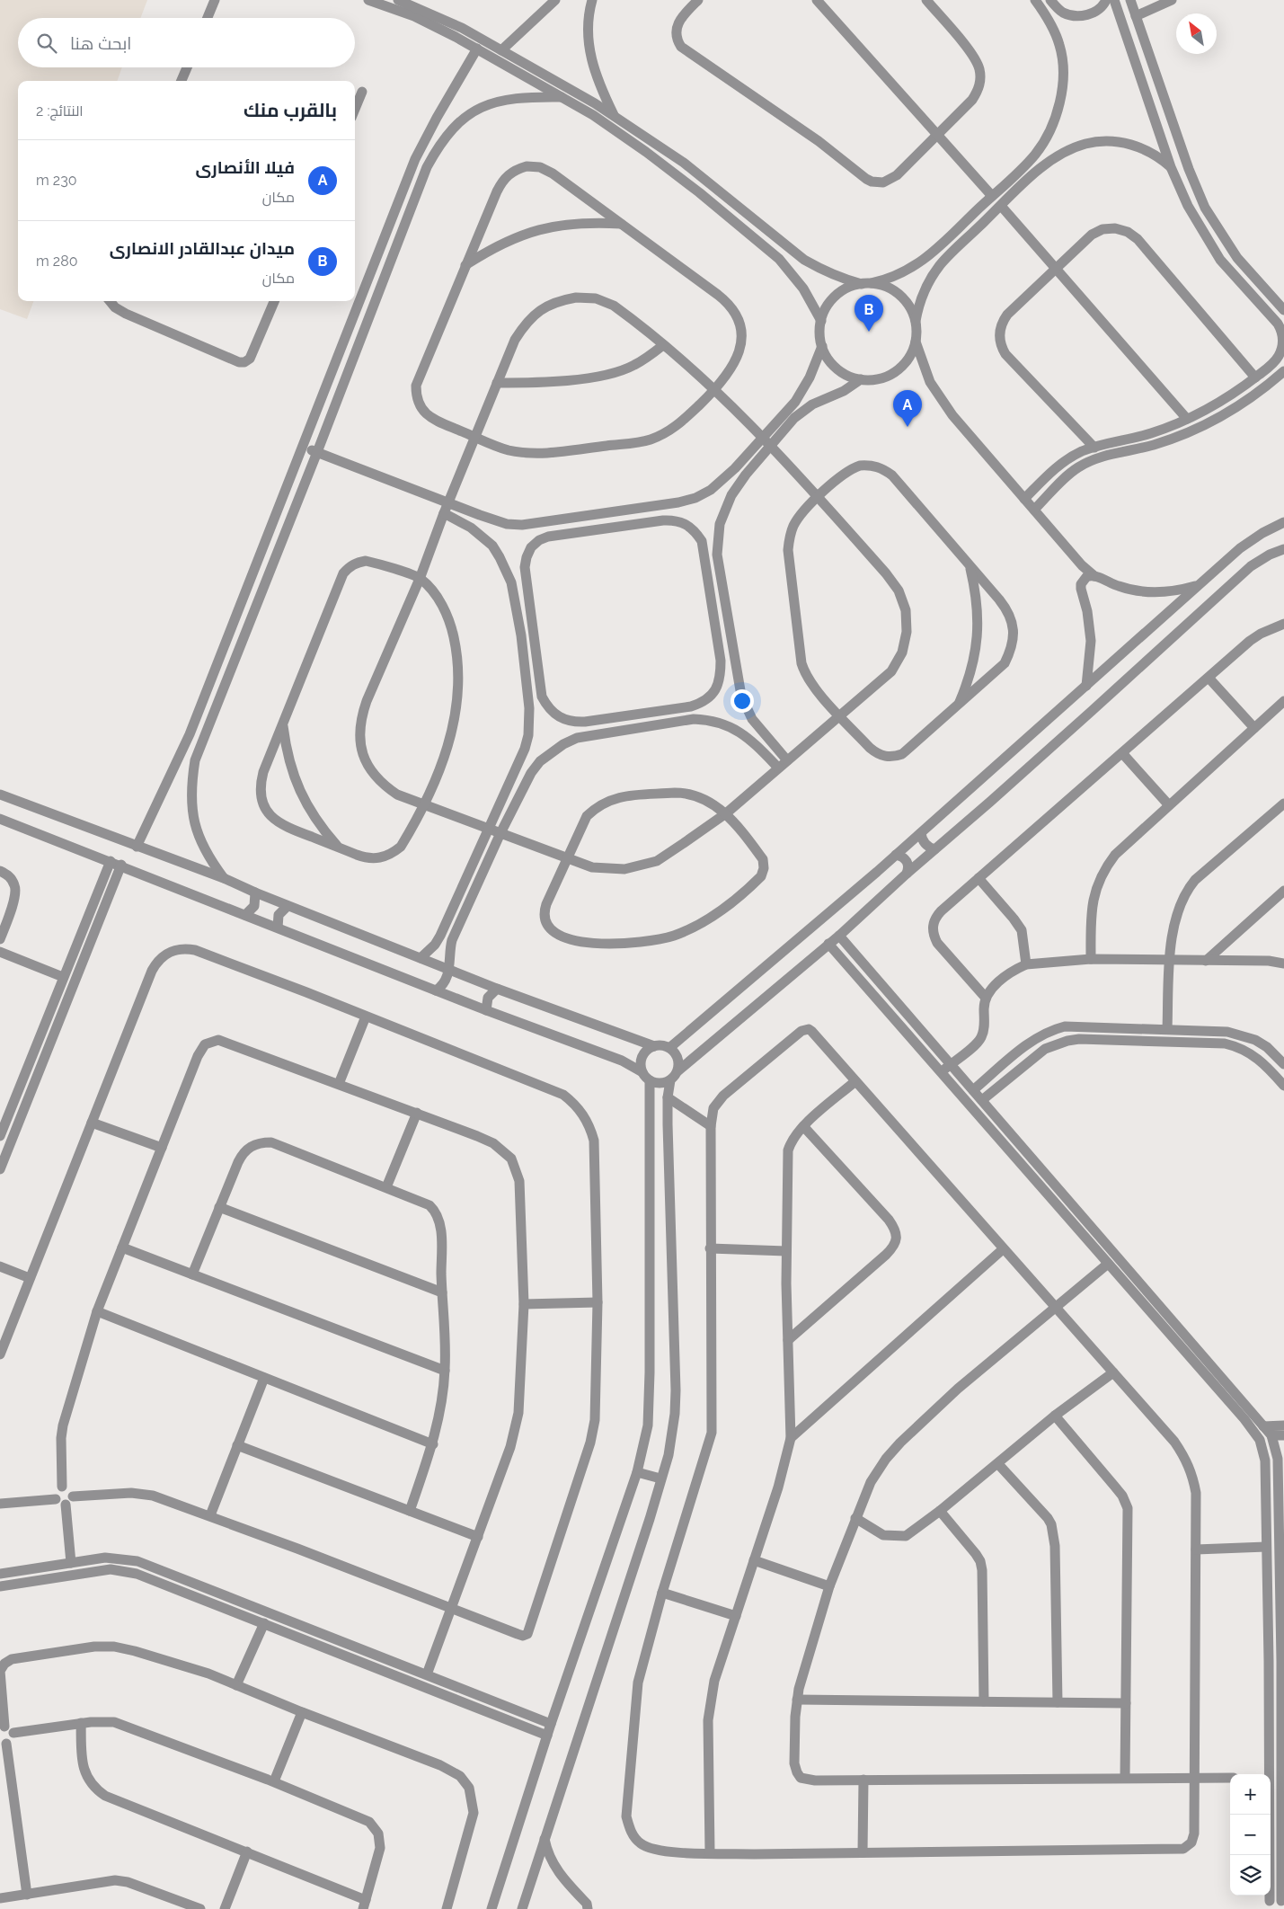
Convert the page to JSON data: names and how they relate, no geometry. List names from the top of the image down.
{
  "north": "top left",
  "page": {
    "search": "ابحث هنا",
    "heading": ["بالقرب منك", "النتائج: 2"],
    "list": [
      {
        "mark": "A",
        "name": "فيلا الأنصارى",
        "note": "مكان",
        "value": "230 m"
      },
      {
        "mark": "B",
        "name": "ميدان عبدالقادر الانصارى",
        "note": "مكان",
        "value": "280 m"
      }
    ],
    "pins": ["B", "A"],
    "map_buttons": ["+", "−"]
  }
}
